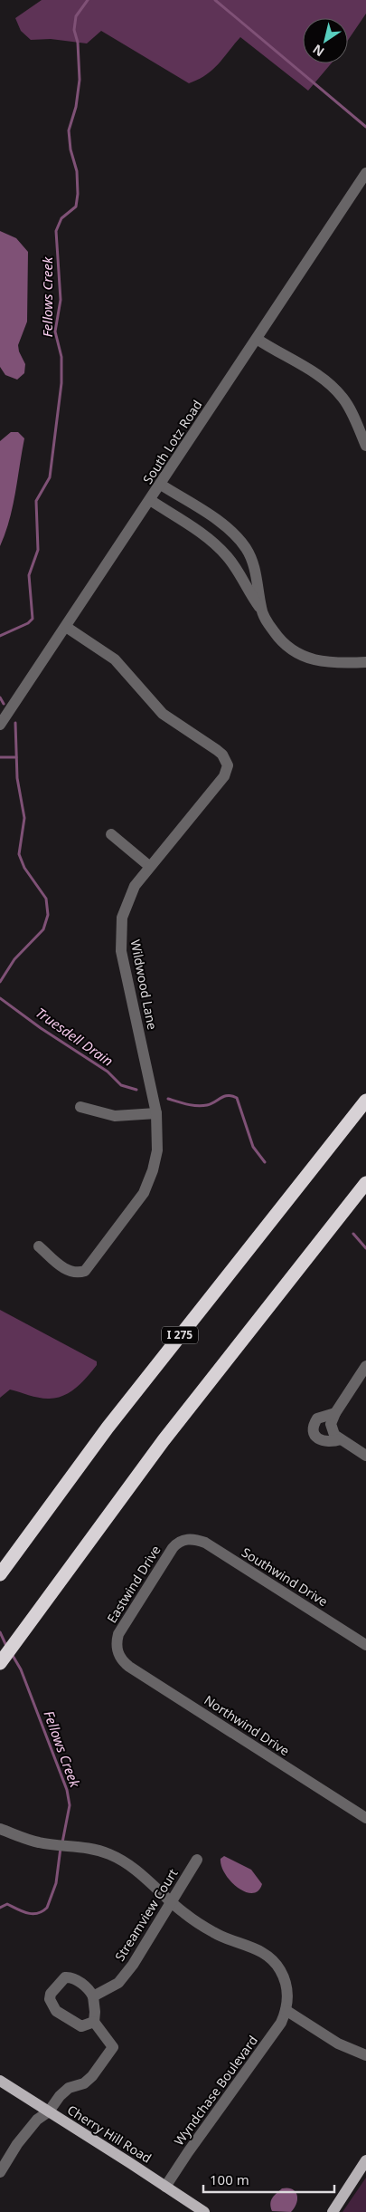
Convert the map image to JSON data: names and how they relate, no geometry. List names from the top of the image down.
{
  "streets": {
    "highway": ["I 275"],
    "main road": ["Cherry Hill Road"],
    "street": [
      "South Lotz Road",
      "Wildwood Lane",
      "Southwind Drive",
      "Eastwind Drive",
      "Northwind Drive",
      "Streamview Court",
      "Wyndchase Boulevard"
    ]
  },
  "crossings": [
    ["South Lotz Road", "Wildwood Lane"],
    ["Southwind Drive", "Eastwind Drive"],
    ["Eastwind Drive", "Northwind Drive"],
    ["Streamview Court", "Wyndchase Boulevard"],
    ["Wyndchase Boulevard", "Cherry Hill Road"]
  ],
  "water": ["Fellows Creek", "Truesdell Drain"],
  "scale_bar": "100 m",
  "north": "bottom left"
}
